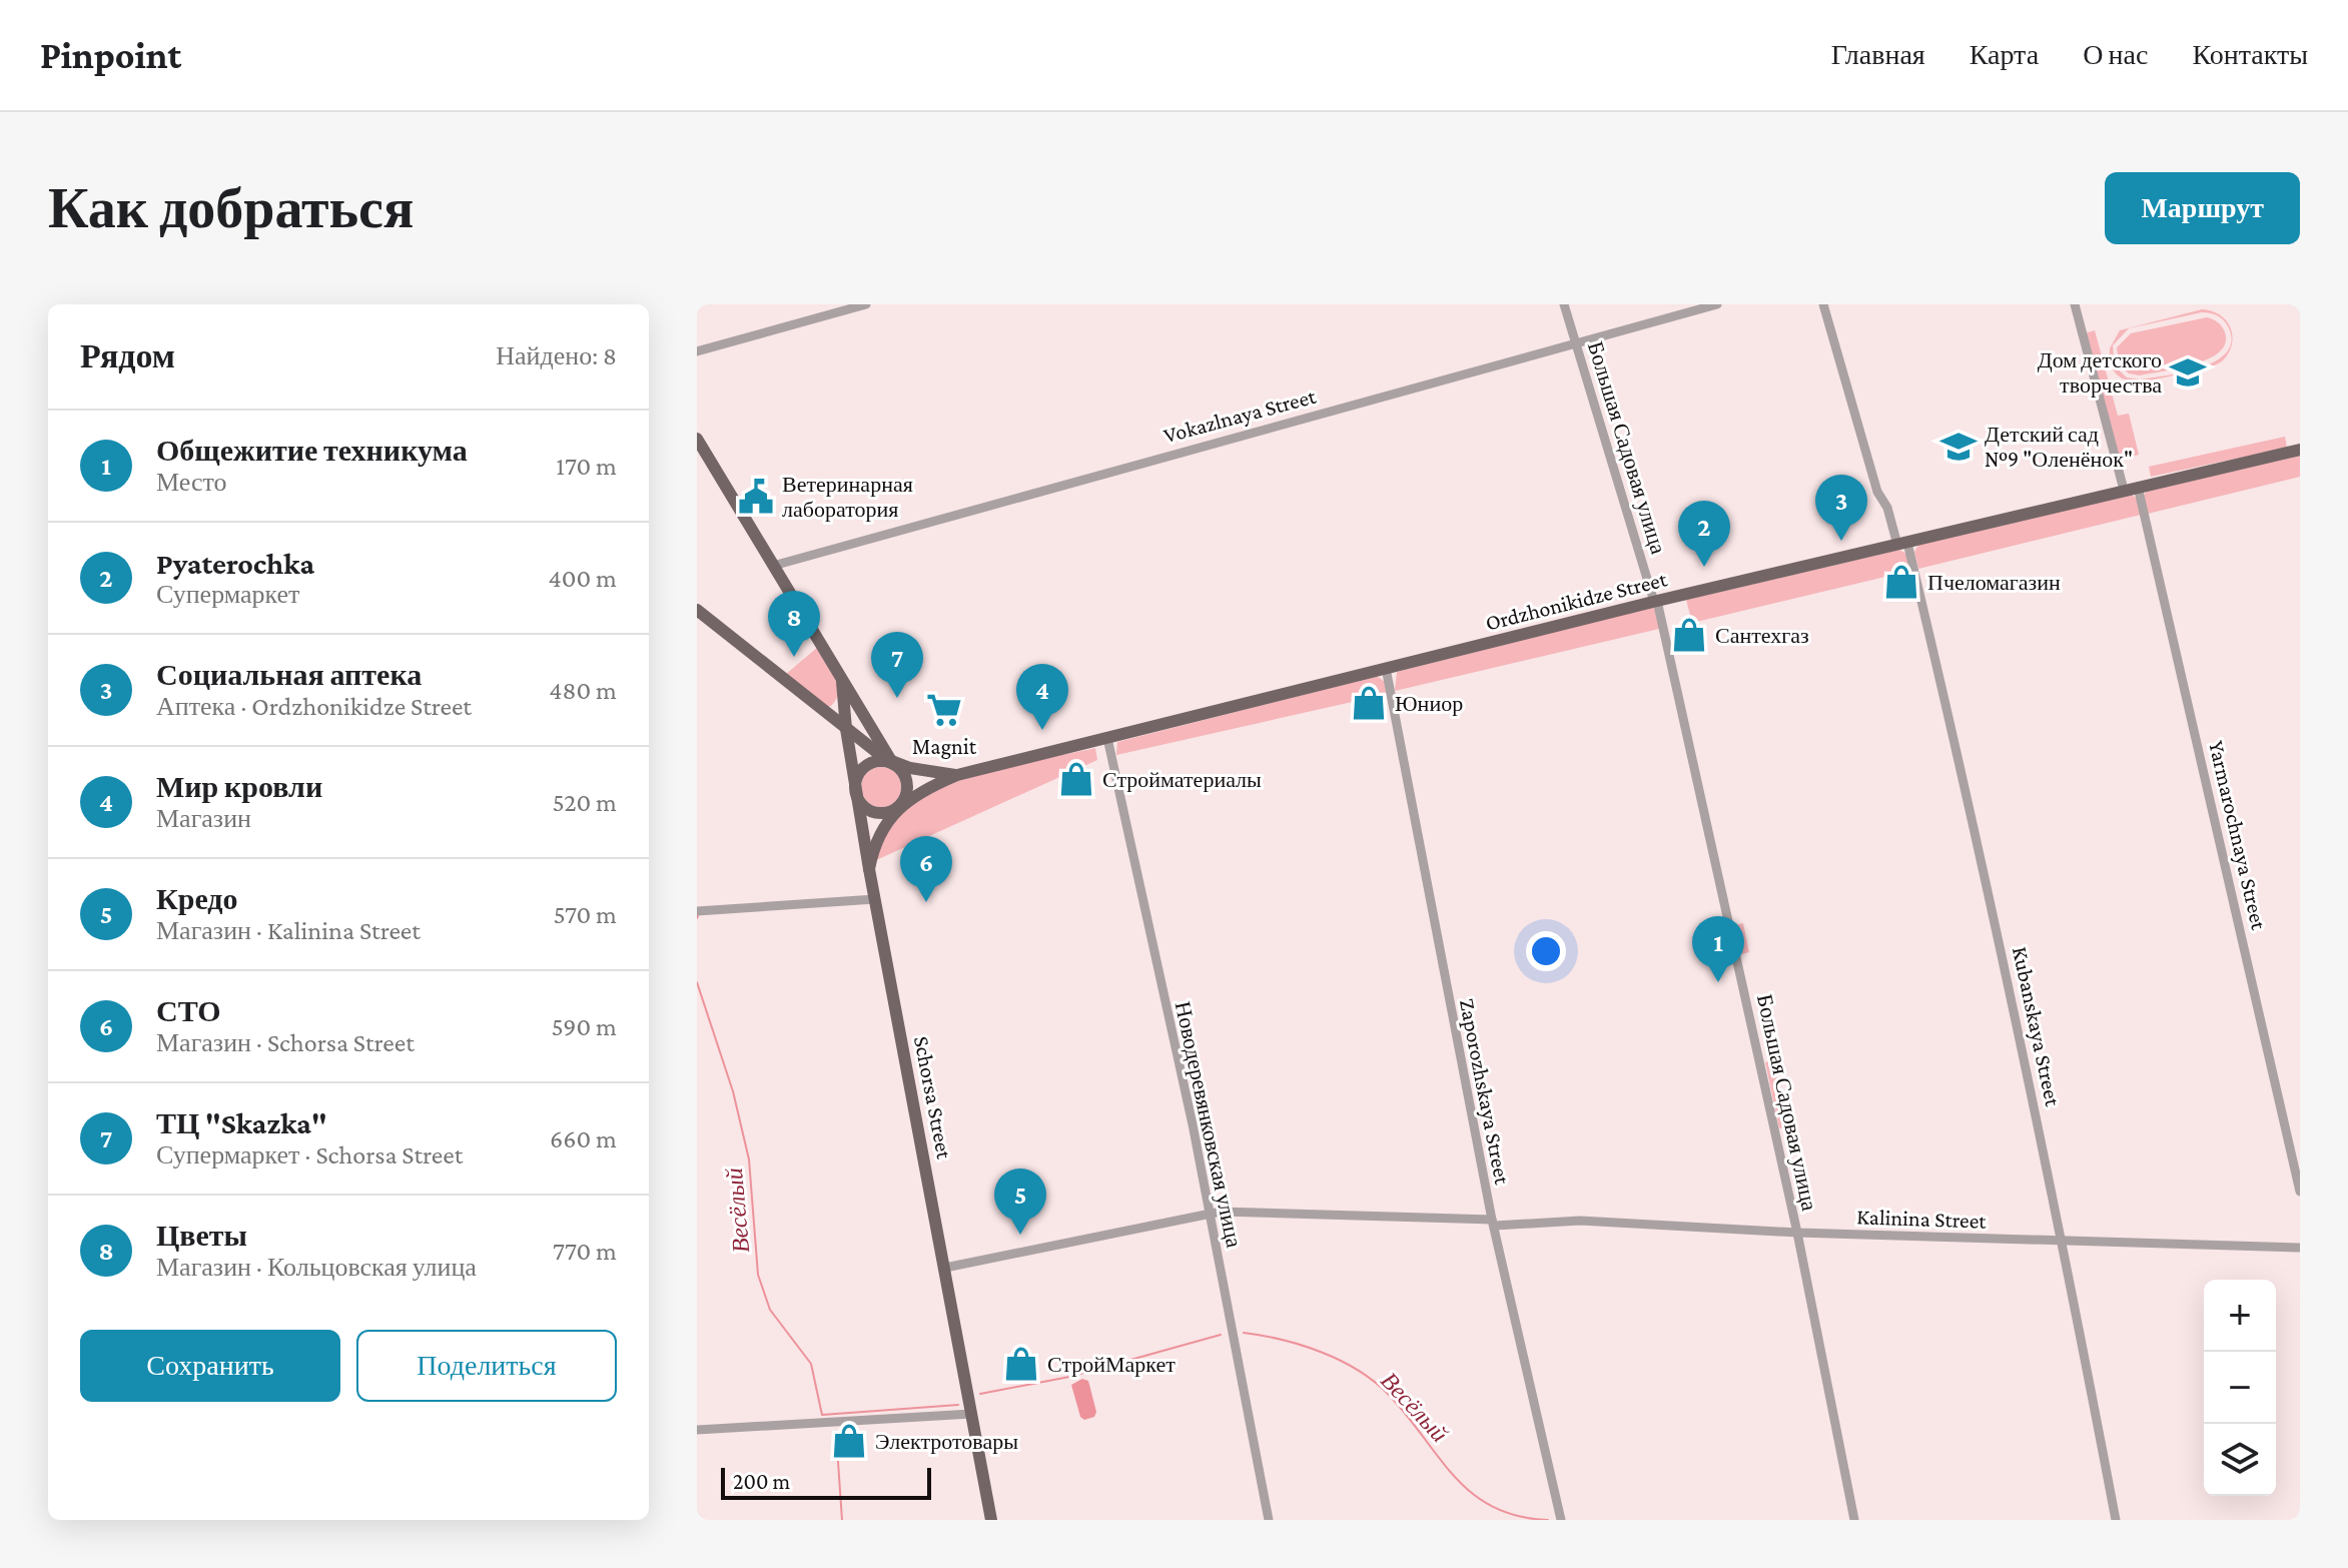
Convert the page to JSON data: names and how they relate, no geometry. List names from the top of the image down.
{
  "streets": {
    "main road": ["Ordzhonikidze Street", "Schorsa Street"],
    "street": [
      "Vokazlnaya Street",
      "Большая Садовая улица",
      "Yarmarochnaya Street",
      "Kubanskaya Street",
      "Zaporozhskaya Street",
      "Новодеревянковская улица",
      "Kalinina Street"
    ]
  },
  "crossings": [
    ["Vokazlnaya Street", "Большая Садовая улица"],
    ["Vokazlnaya Street", "Schorsa Street"],
    ["Большая Садовая улица", "Ordzhonikidze Street"],
    ["Большая Садовая улица", "Kalinina Street"],
    ["Ordzhonikidze Street", "Yarmarochnaya Street"],
    ["Ordzhonikidze Street", "Kubanskaya Street"],
    ["Ordzhonikidze Street", "Zaporozhskaya Street"],
    ["Ordzhonikidze Street", "Новодеревянковская улица"],
    ["Kubanskaya Street", "Kalinina Street"],
    ["Zaporozhskaya Street", "Kalinina Street"],
    ["Schorsa Street", "Kalinina Street"],
    ["Новодеревянковская улица", "Kalinina Street"]
  ],
  "water": ["Весёлый"],
  "places": {
    "school or university": ["Дом детского творчества", "Детский сад №9 \"Оленёнок\""],
    "public building": ["Ветеринарная лаборатория"],
    "shop": [
      "Пчеломагазин",
      "Сантехгаз",
      "Юниор",
      "Стройматериалы",
      "СтройМаркет",
      "Электротовары"
    ],
    "supermarket": ["Magnit"]
  },
  "scale_bar": "200 m",
  "page": {
    "header": "Pinpoint",
    "nav": [
      "Главная",
      "Карта",
      "О нас",
      "Контакты"
    ],
    "buttons": [
      "Маршрут",
      ["Сохранить", "Поделиться"]
    ],
    "title": "Как добраться",
    "heading": ["Рядом", "Найдено: 8"],
    "list": [
      {
        "mark": "1",
        "name": "Общежитие техникума",
        "note": "Место",
        "value": "170 m"
      },
      {
        "mark": "2",
        "name": "Pyaterochka",
        "note": "Супермаркет",
        "value": "400 m"
      },
      {
        "mark": "3",
        "name": "Социальная аптека",
        "note": "Аптека · Ordzhonikidze Street",
        "value": "480 m"
      },
      {
        "mark": "4",
        "name": "Мир кровли",
        "note": "Магазин",
        "value": "520 m"
      },
      {
        "mark": "5",
        "name": "Кредо",
        "note": "Магазин · Kalinina Street",
        "value": "570 m"
      },
      {
        "mark": "6",
        "name": "СТО",
        "note": "Магазин · Schorsa Street",
        "value": "590 m"
      },
      {
        "mark": "7",
        "name": "ТЦ \"Skazka\"",
        "note": "Супермаркет · Schorsa Street",
        "value": "660 m"
      },
      {
        "mark": "8",
        "name": "Цветы",
        "note": "Магазин · Кольцовская улица",
        "value": "770 m"
      }
    ],
    "pins": [
      "3",
      "2",
      "8",
      "7",
      "4",
      "6",
      "1",
      "5"
    ],
    "map_buttons": ["+", "−"],
    "scale": "200 m"
  }
}
